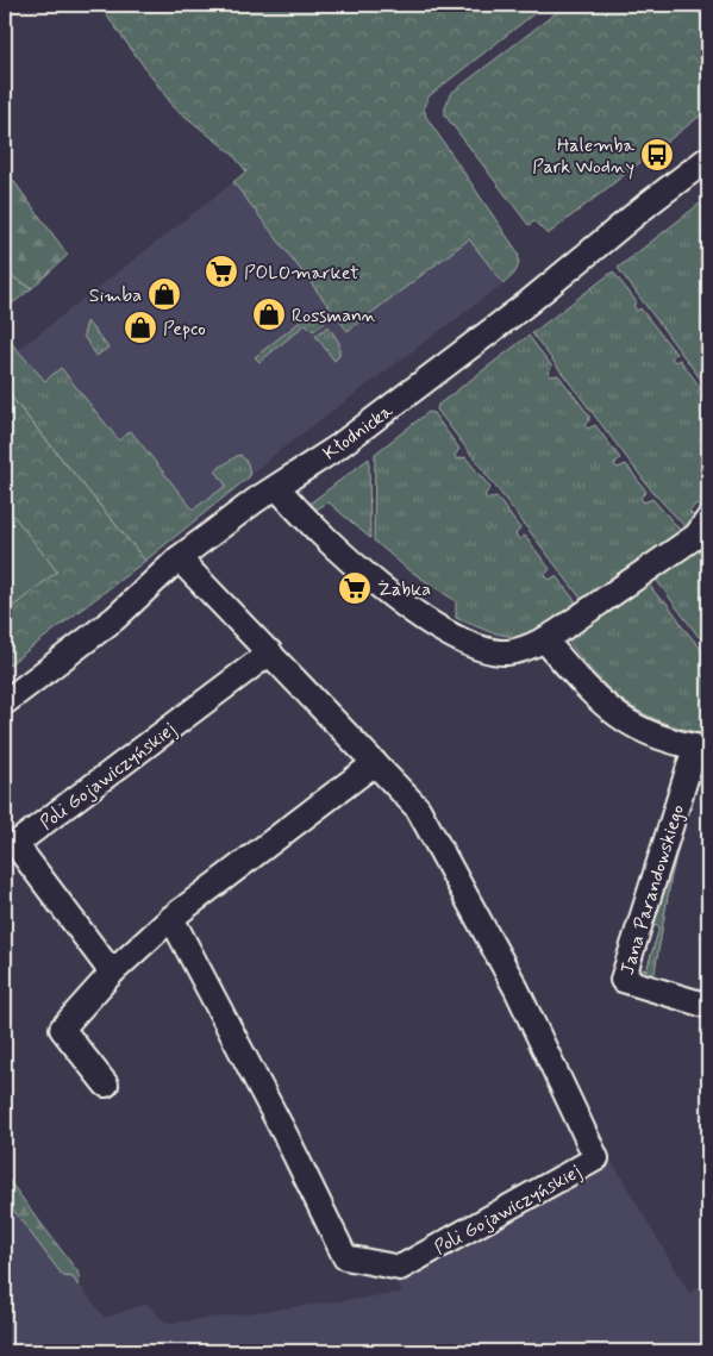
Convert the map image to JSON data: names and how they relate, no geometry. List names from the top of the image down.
{
  "streets": {
    "street": ["Kłodnicka", "Poli Gojawiczyńskiej", "Jana Parandowskiego"]
  },
  "crossings": [
    ["Kłodnicka", "Poli Gojawiczyńskiej"]
  ],
  "places": {
    "bus stop": ["Halemba Park Wodny"],
    "supermarket": ["POLOmarket", "Żabka"],
    "shop": ["Simba", "Rossmann", "Pepco"]
  }
}
